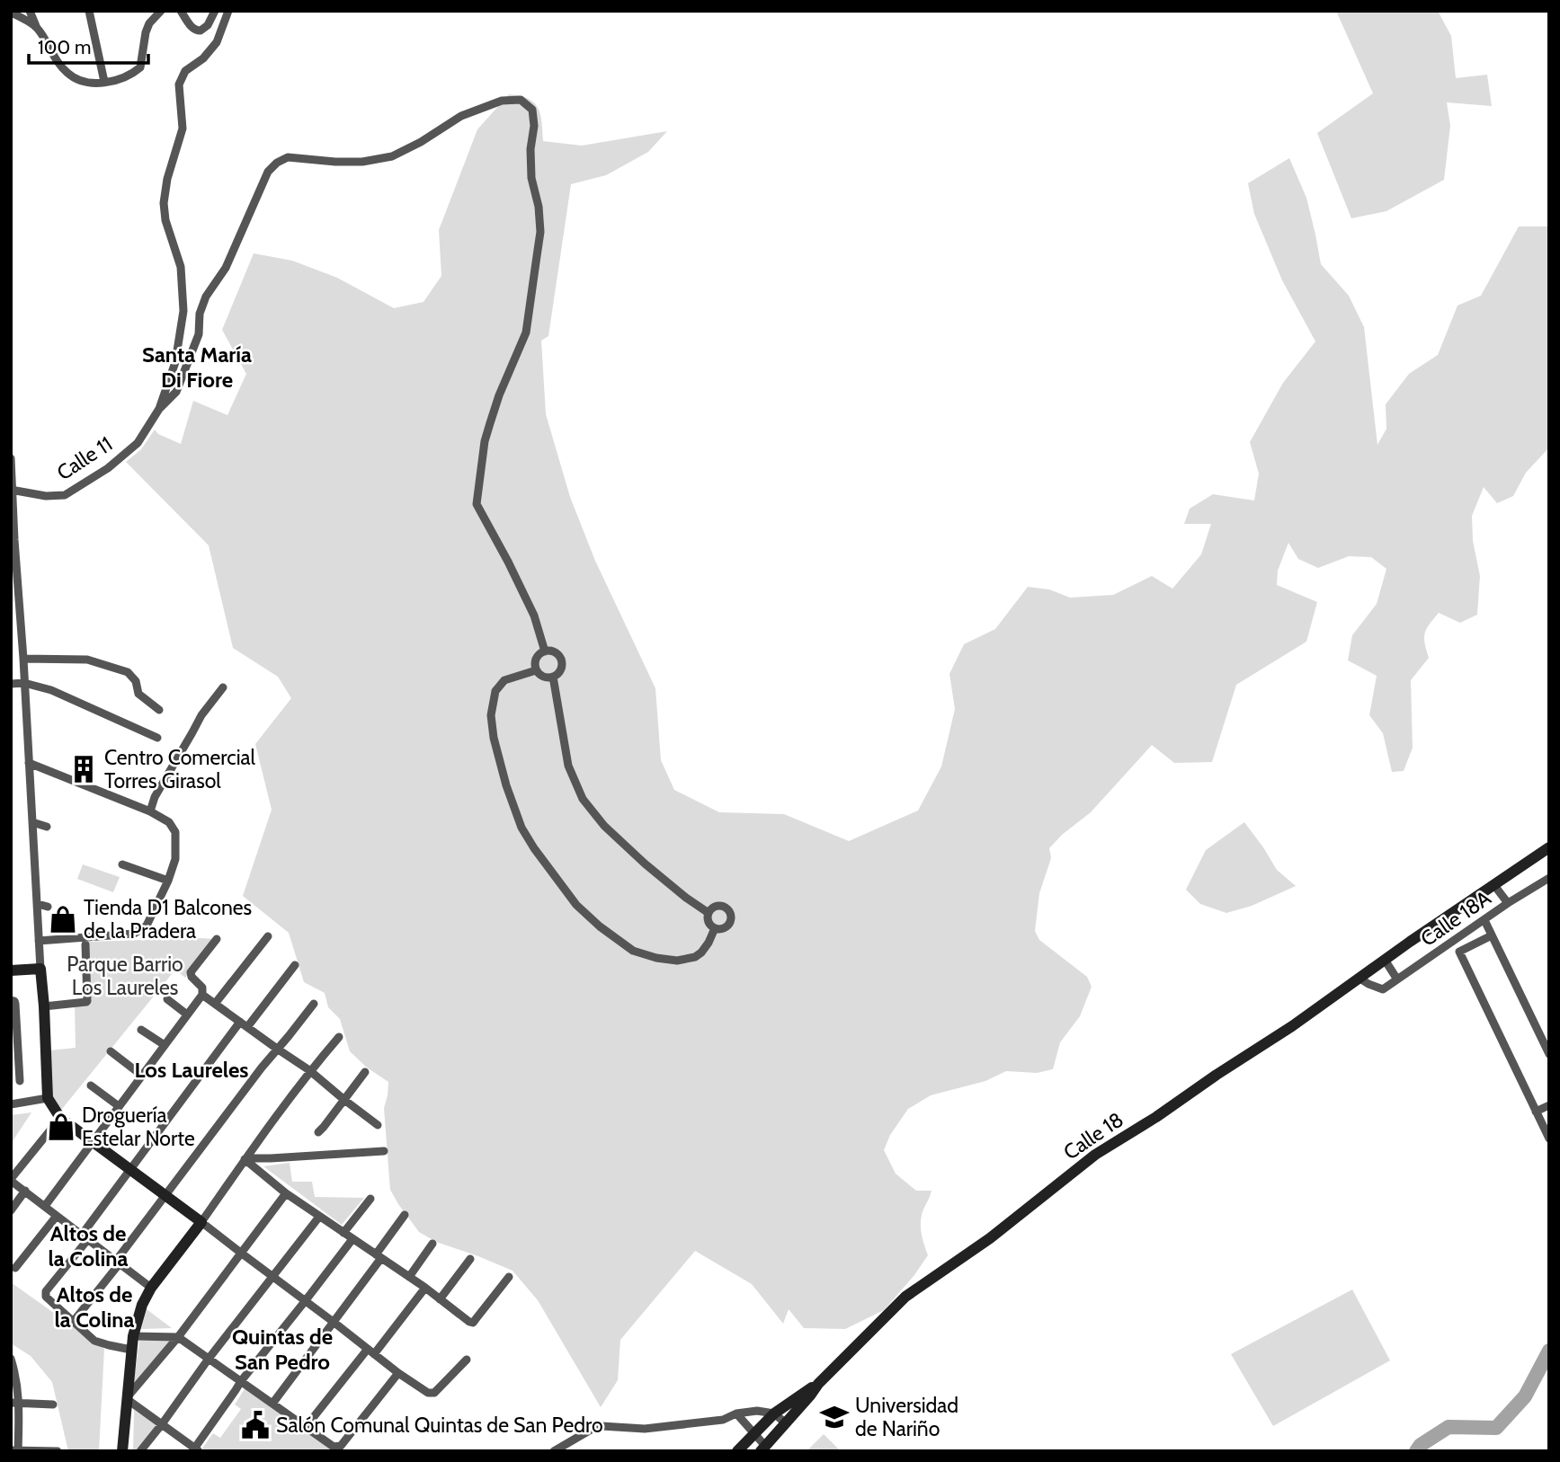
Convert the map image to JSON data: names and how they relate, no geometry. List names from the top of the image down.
{
  "streets": {
    "main road": ["Calle 18"],
    "street": ["Calle 11", "Calle 18A"]
  },
  "crossings": [
    ["Calle 18A", "Calle 18"]
  ],
  "districts": [
    "Santa María Di Fiore",
    "Los Laureles",
    "Altos de la Colina",
    "Altos de la Colina",
    "Quintas de San Pedro"
  ],
  "parks": ["Parque Barrio Los Laureles"],
  "places": {
    "building": ["Centro Comercial Torres Girasol"],
    "shop": ["Tienda D1 Balcones de la Pradera", "Droguería Estelar Norte"],
    "school or university": ["Universidad de Nariño"],
    "public building": ["Salón Comunal Quintas de San Pedro"]
  },
  "scale_bar": "100 m"
}
